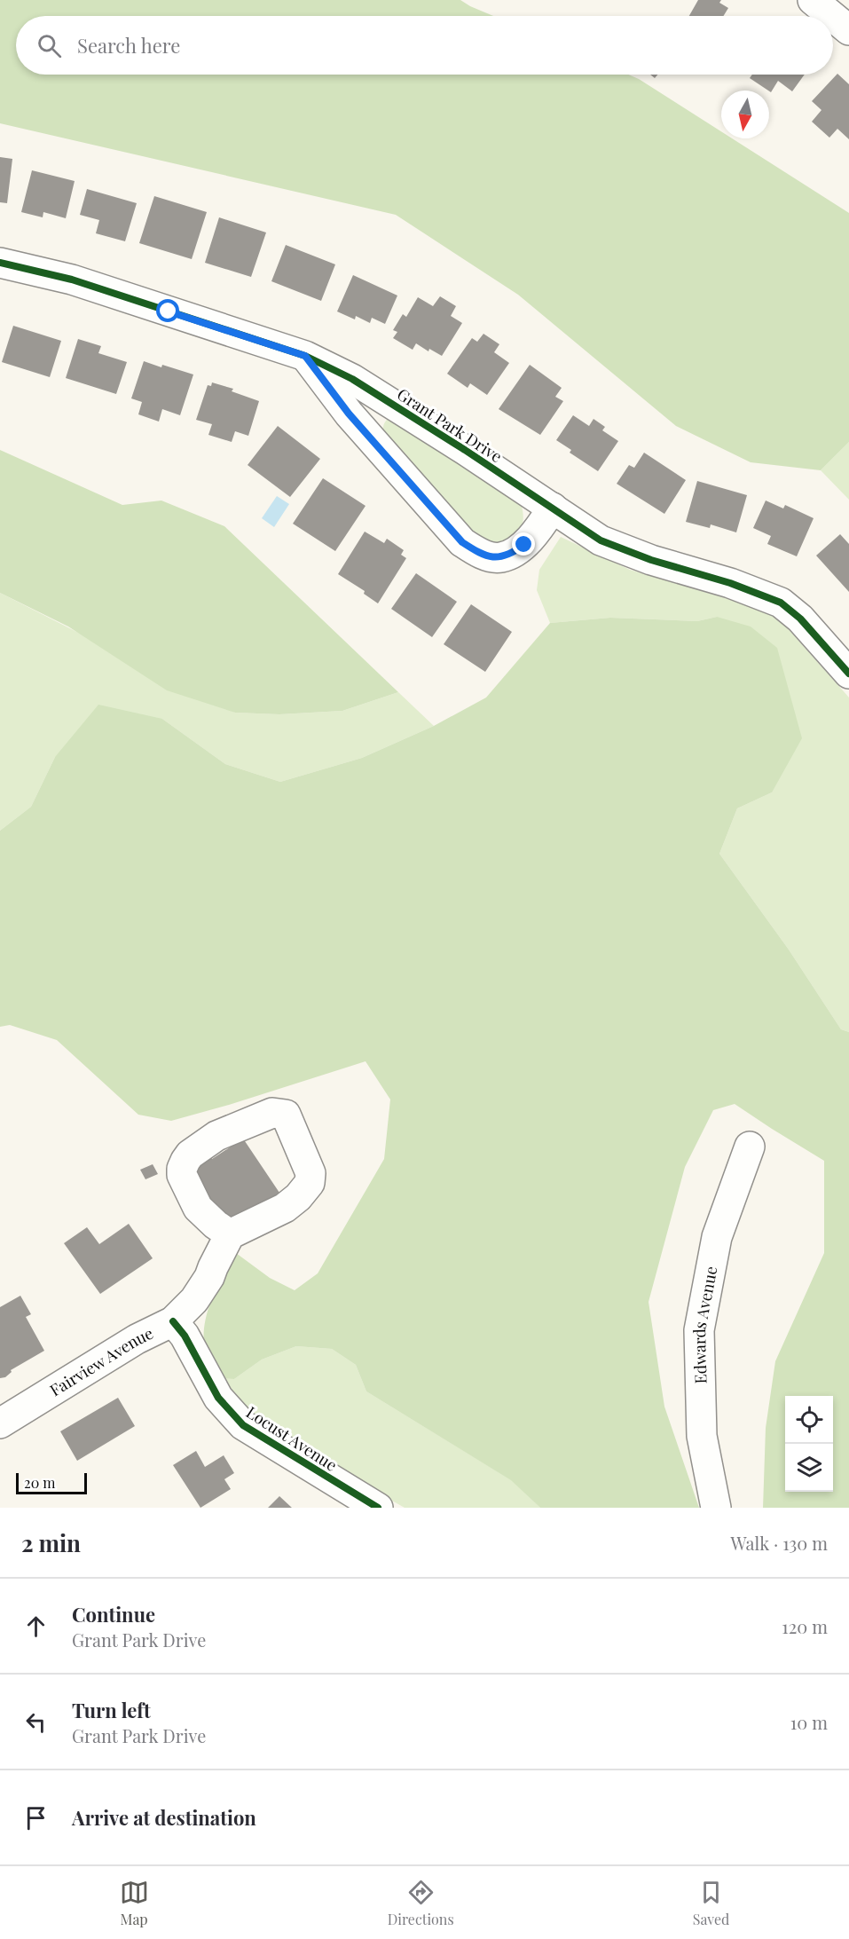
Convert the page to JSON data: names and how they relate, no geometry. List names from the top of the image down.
{
  "streets": {
    "street": [
      "Grant Park Drive",
      "Edwards Avenue",
      "Fairview Avenue",
      "Locust Avenue"
    ]
  },
  "crossings": [
    ["Fairview Avenue", "Locust Avenue"]
  ],
  "scale_bar": "20 m",
  "north": "bottom",
  "page": {
    "search": "Search here",
    "scale": "20 m",
    "heading": ["2 min", "Walk · 130 m"],
    "list": [
      ["Continue", "Grant Park Drive", "120 m"],
      ["Turn left", "Grant Park Drive", "10 m"],
      "Arrive at destination"
    ],
    "nav": ["Map", "Directions", "Saved"]
  }
}
